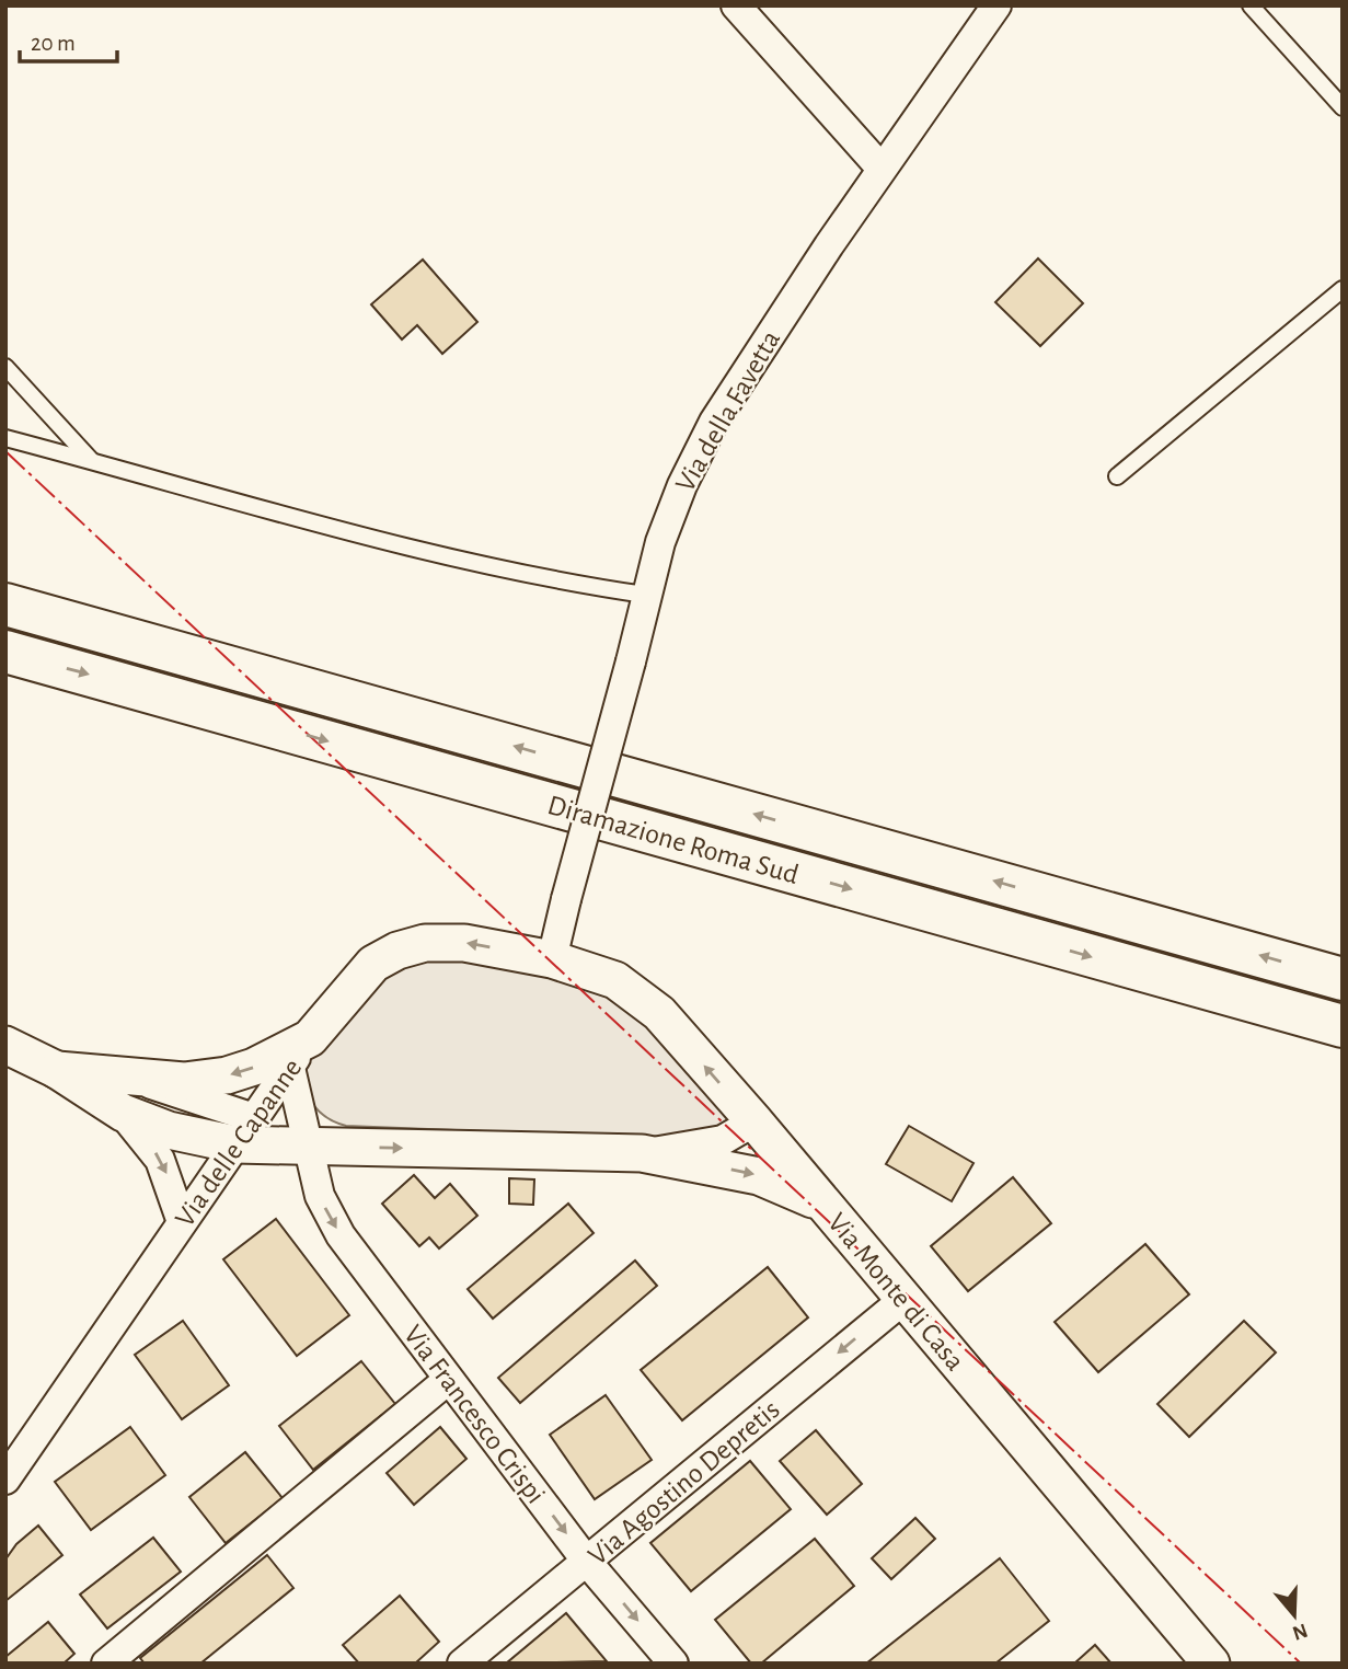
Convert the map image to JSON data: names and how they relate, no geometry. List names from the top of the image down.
{
  "streets": {
    "highway": ["Diramazione Roma Sud"],
    "street": [
      "Via della Favetta",
      "Via delle Capanne",
      "Via Monte di Casa",
      "Via Francesco Crispi",
      "Via Agostino Depretis"
    ]
  },
  "crossings": [
    ["Via della Favetta", "Via delle Capanne"],
    ["Via della Favetta", "Via Monte di Casa"],
    ["Via delle Capanne", "Via Monte di Casa"],
    ["Via delle Capanne", "Via Francesco Crispi"],
    ["Via Monte di Casa", "Via Agostino Depretis"],
    ["Via Francesco Crispi", "Via Agostino Depretis"]
  ],
  "one_way": ["Via Francesco Crispi", "Via Agostino Depretis"],
  "scale_bar": "20 m",
  "north": "bottom"
}
